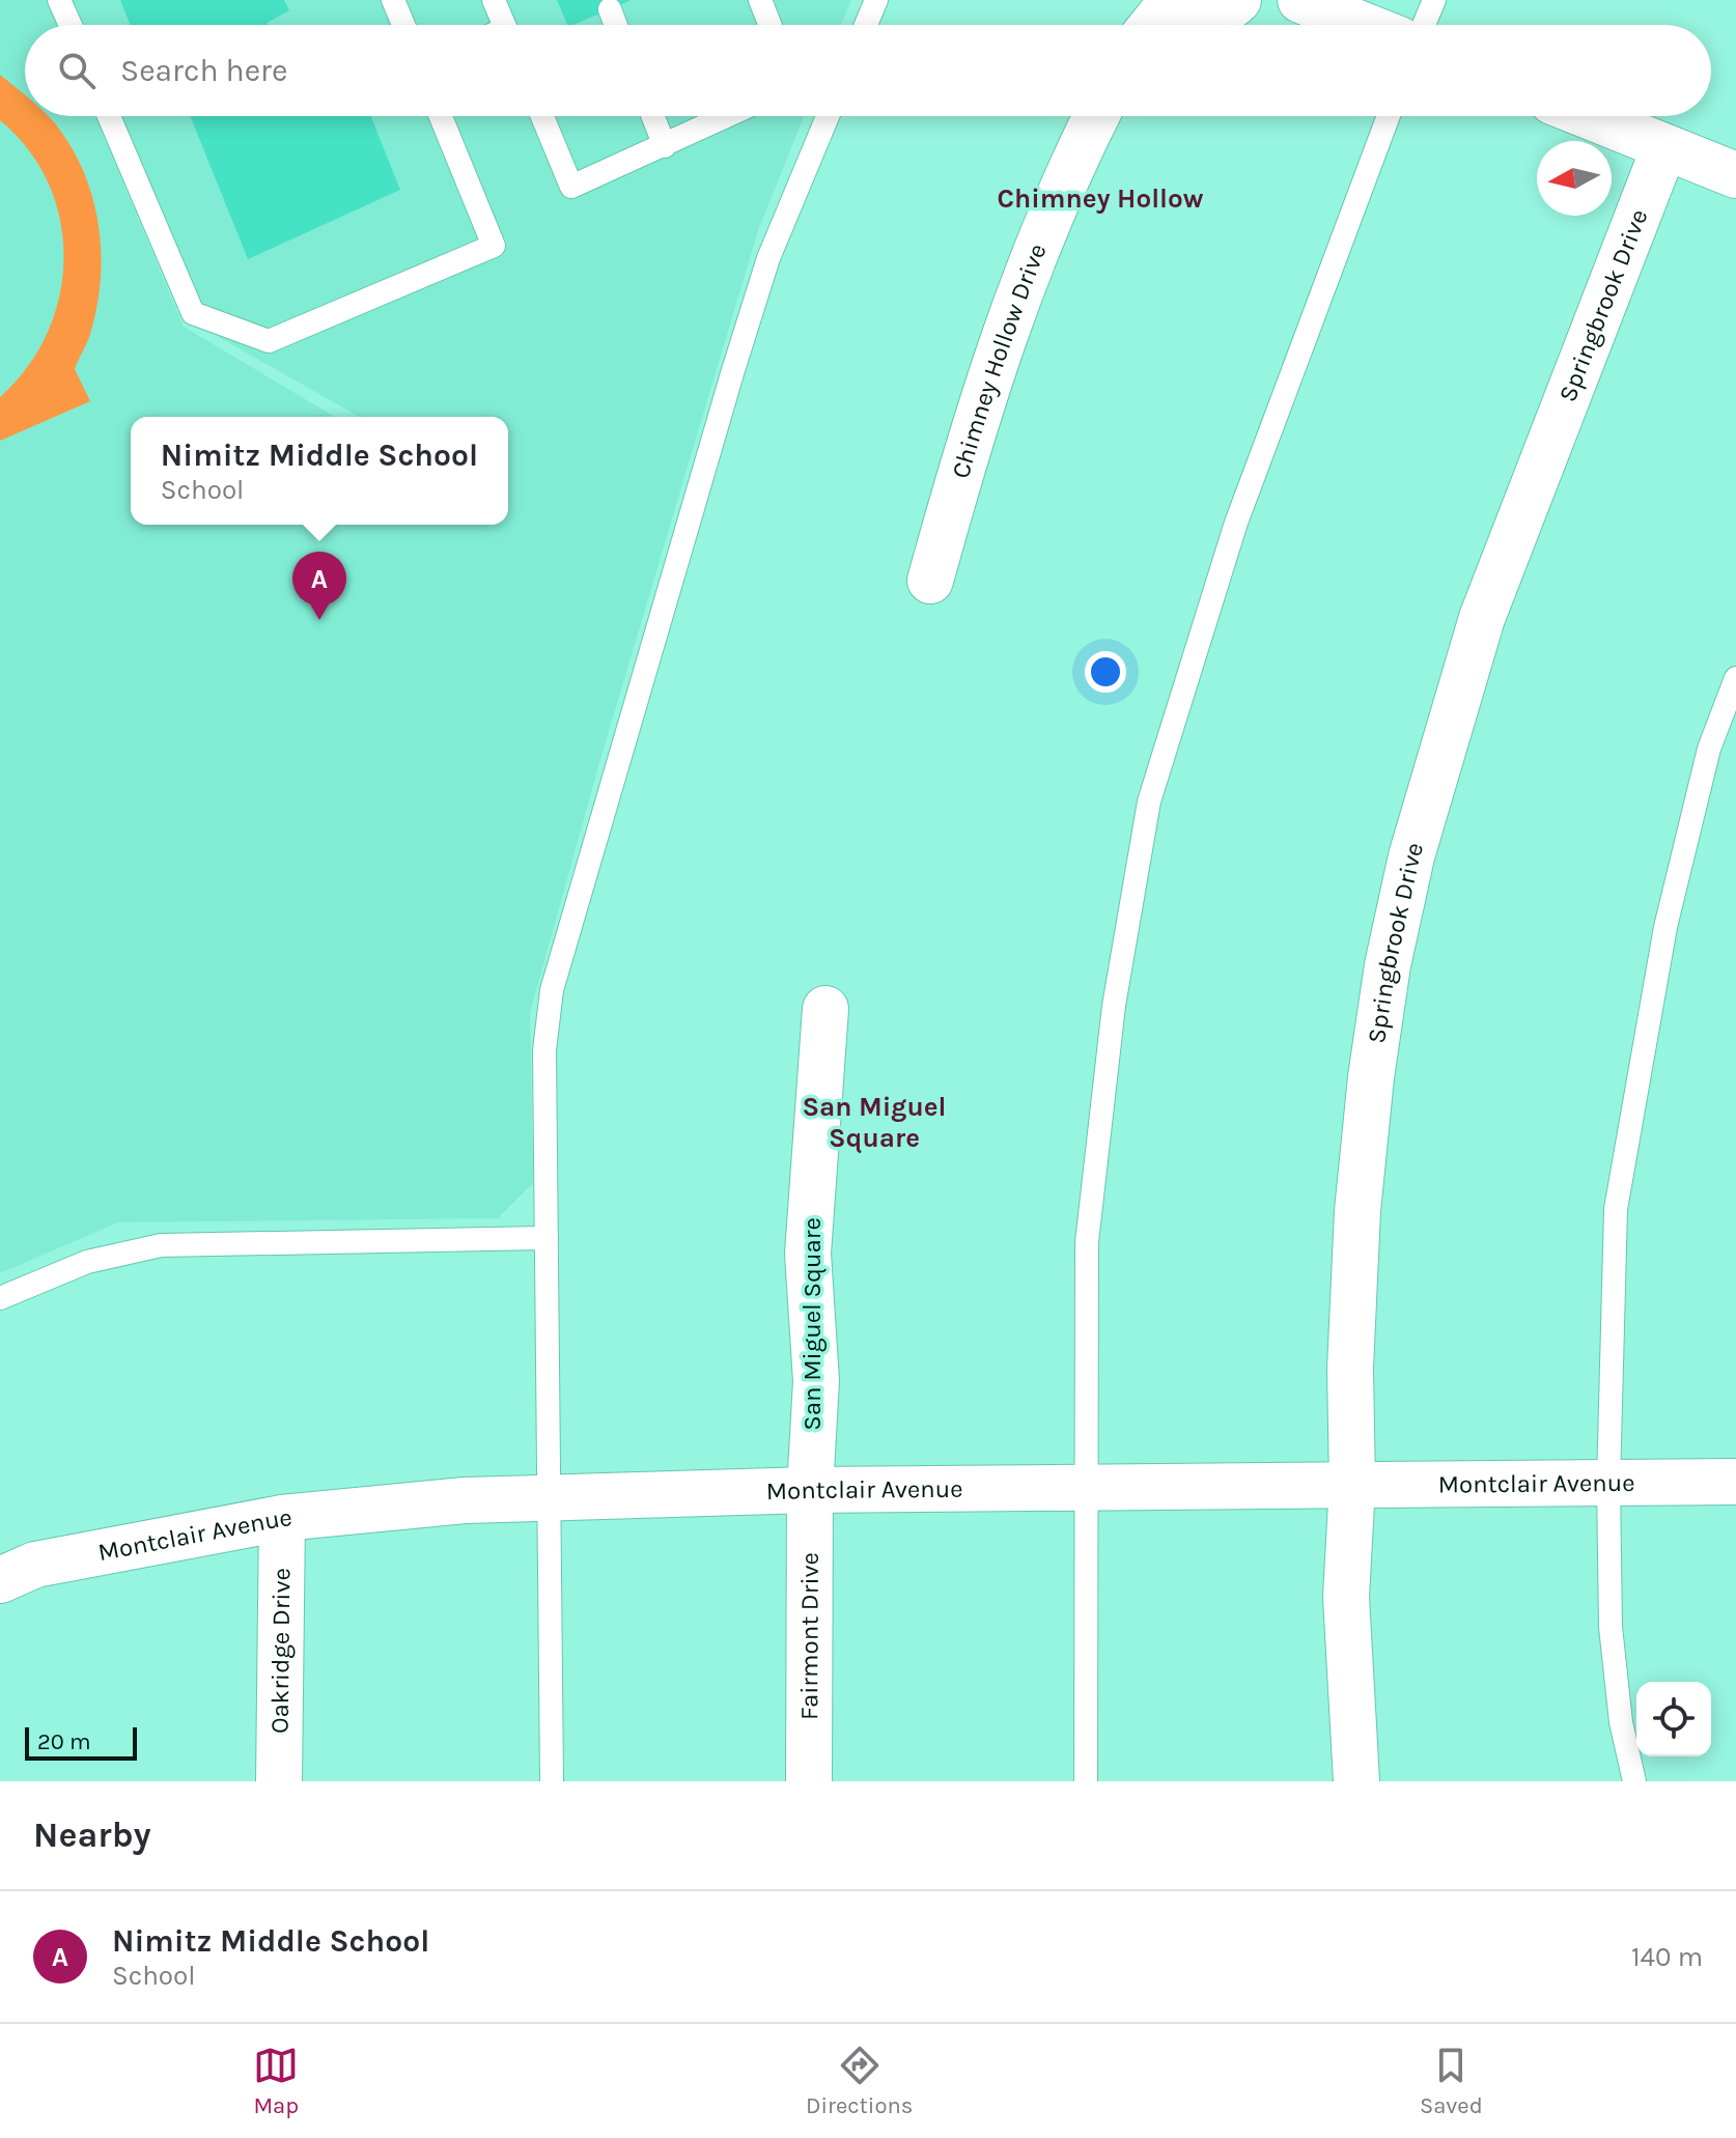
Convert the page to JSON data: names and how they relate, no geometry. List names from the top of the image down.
{
  "streets": {
    "street": [
      "Springbrook Drive",
      "Chimney Hollow Drive",
      "San Miguel Square",
      "Montclair Avenue",
      "Fairmont Drive",
      "Oakridge Drive"
    ]
  },
  "crossings": [
    ["Springbrook Drive", "Montclair Avenue"],
    ["San Miguel Square", "Montclair Avenue"],
    ["San Miguel Square", "Fairmont Drive"],
    ["Montclair Avenue", "Fairmont Drive"],
    ["Montclair Avenue", "Oakridge Drive"]
  ],
  "districts": ["Chimney Hollow", "San Miguel Square"],
  "scale_bar": "20 m",
  "north": "left",
  "page": {
    "search": "Search here",
    "popup": ["Nimitz Middle School", "School"],
    "pins": "A",
    "scale": "20 m",
    "heading": "Nearby",
    "list": [
      {
        "mark": "A",
        "name": "Nimitz Middle School",
        "note": "School",
        "value": "140 m"
      }
    ],
    "nav": ["Map", "Directions", "Saved"]
  }
}
